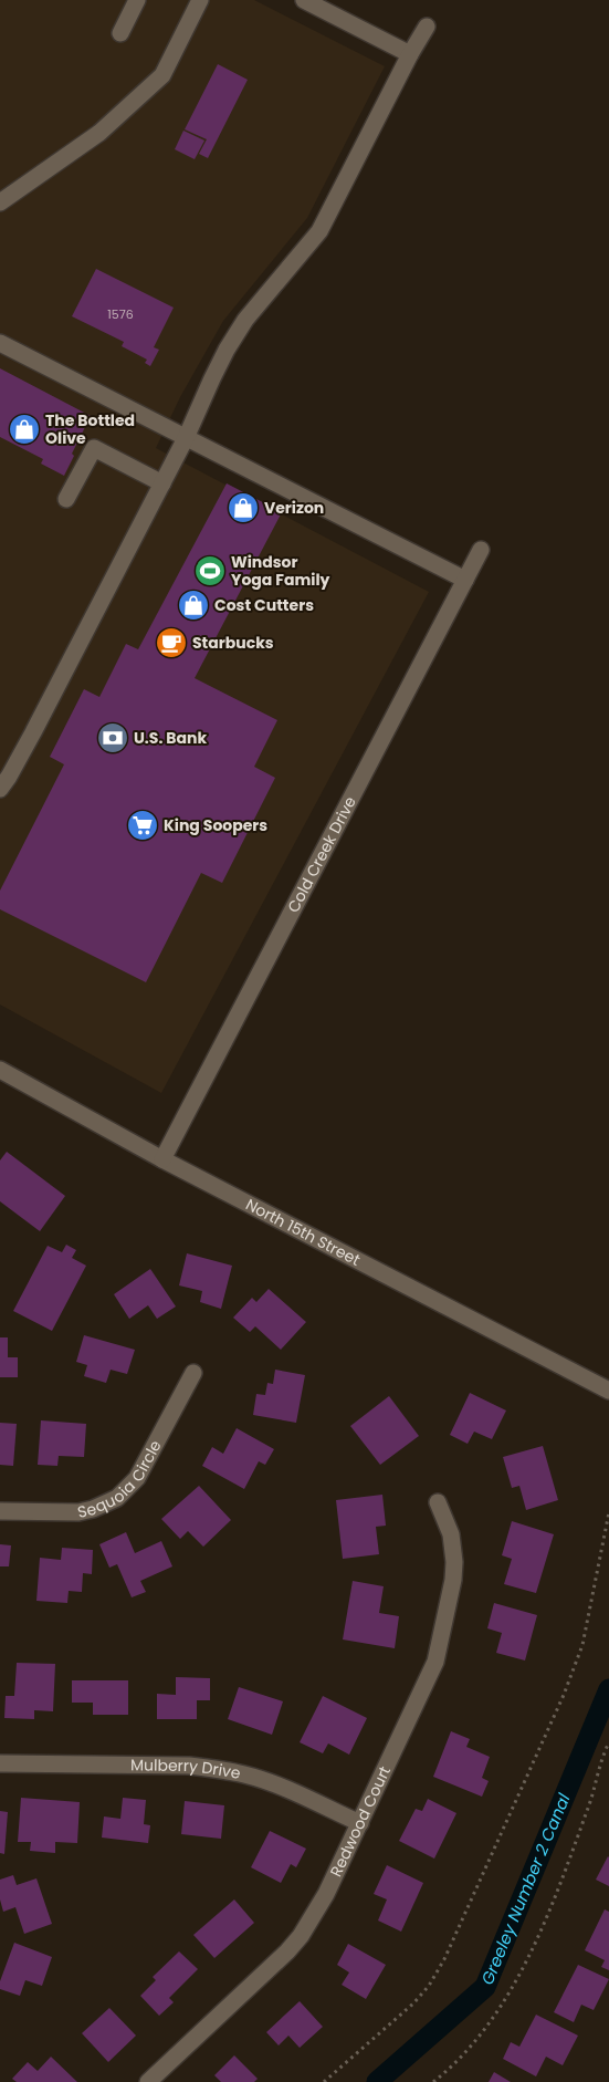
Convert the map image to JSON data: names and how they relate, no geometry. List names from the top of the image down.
{
  "streets": {
    "street": [
      "Cold Creek Drive",
      "North 15th Street",
      "Sequoia Circle",
      "Mulberry Drive",
      "Redwood Court"
    ]
  },
  "crossings": [
    ["Cold Creek Drive", "North 15th Street"],
    ["Mulberry Drive", "Redwood Court"]
  ],
  "water": ["Greeley Number 2 Canal"],
  "places": {
    "shop": ["The Bottled Olive", "Verizon", "Cost Cutters"],
    "sports": ["Windsor Yoga Family"],
    "cafe": ["Starbucks"],
    "bank": ["U.S. Bank"],
    "supermarket": ["King Soopers"]
  },
  "house_numbers": ["1576"]
}
